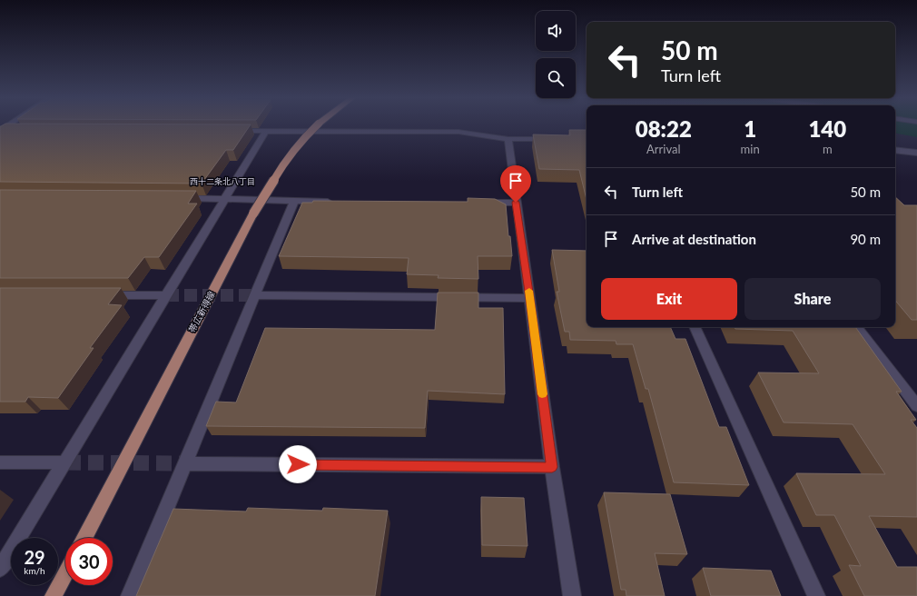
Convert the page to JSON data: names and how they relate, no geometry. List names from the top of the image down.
{
  "streets": {
    "main road": ["帯広新得線"]
  },
  "districts": ["西十二条北八丁目"],
  "page": {
    "turn": ["50 m", "Turn left"],
    "eta": [
      "08:22",
      "Arrival",
      "1",
      "min",
      "140",
      "m"
    ],
    "list": [
      {
        "name": "Turn left",
        "value": "50 m"
      },
      {
        "name": "Arrive at destination",
        "value": "90 m"
      }
    ],
    "buttons": ["Exit", "Share"],
    "speed": "29 km/h",
    "limit": "30"
  }
}
